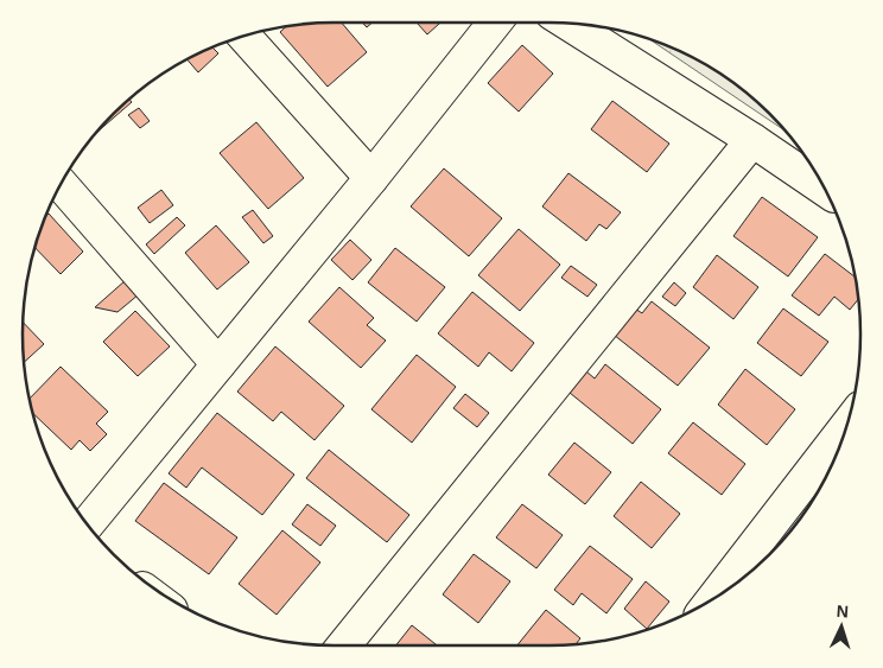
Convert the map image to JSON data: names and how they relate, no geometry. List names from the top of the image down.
{
  "north": "top"
}
